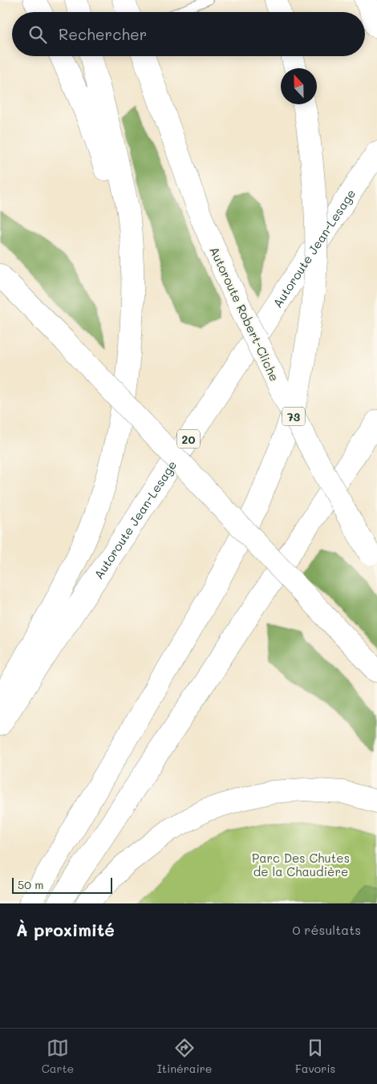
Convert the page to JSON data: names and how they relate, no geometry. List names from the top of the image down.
{
  "streets": {
    "highway": [
      "Autoroute Jean-Lesage",
      "Autoroute Robert-Cliche",
      "73",
      "20"
    ]
  },
  "parks": ["Parc Des Chutes de la Chaudière"],
  "scale_bar": "50 m",
  "north": "top",
  "page": {
    "search": "Rechercher",
    "scale": "50 m",
    "heading": ["À proximité", "0 résultats"],
    "nav": ["Carte", "Itinéraire", "Favoris"]
  }
}
